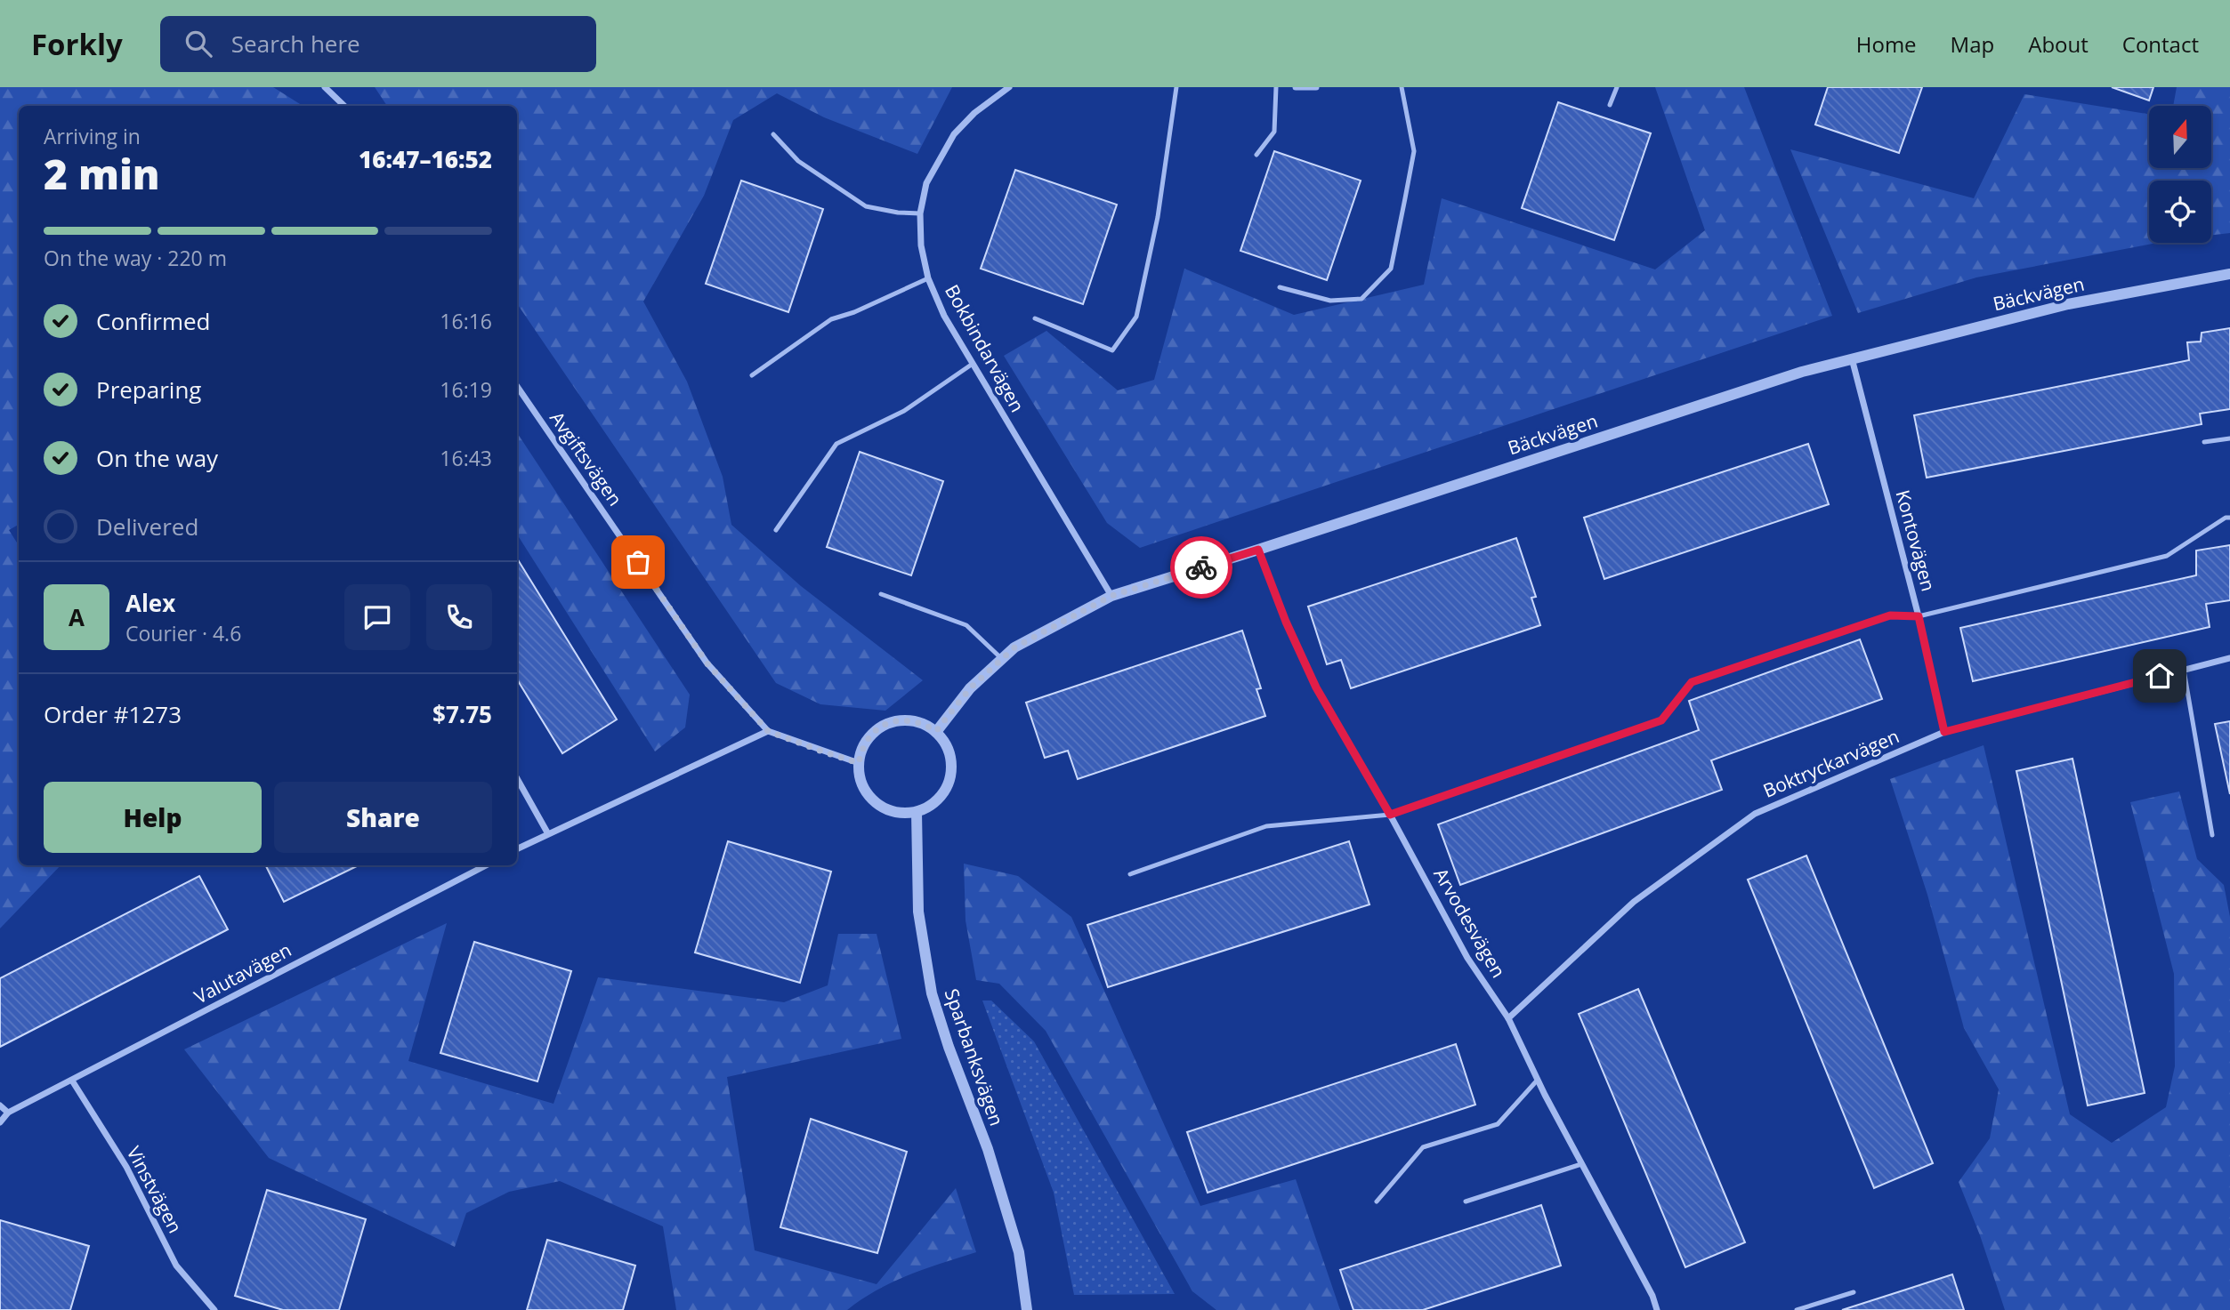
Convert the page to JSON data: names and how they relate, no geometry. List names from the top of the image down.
{
  "streets": {
    "street": [
      "Bäckvägen",
      "Bokbindarvägen",
      "Avgiftsvägen",
      "Kontovägen",
      "Boktryckarvägen",
      "Arvodesvägen",
      "Valutavägen",
      "Sparbanksvägen",
      "Vinstvägen"
    ]
  },
  "crossings": [
    ["Bäckvägen", "Bokbindarvägen"],
    ["Bäckvägen", "Kontovägen"],
    ["Bäckvägen", "Arvodesvägen"],
    ["Bäckvägen", "Sparbanksvägen"],
    ["Kontovägen", "Boktryckarvägen"],
    ["Boktryckarvägen", "Arvodesvägen"],
    ["Valutavägen", "Vinstvägen"]
  ],
  "north": "top",
  "page": {
    "header": "Forkly",
    "search": "Search here",
    "nav": [
      "Home",
      "Map",
      "About",
      "Contact"
    ],
    "heading": ["2 min", "Arriving in", "16:47–16:52"],
    "panel": [
      "Alex",
      "Courier · 4.6",
      "Order #1273",
      "$7.75"
    ],
    "bar": "On the way · 220 m",
    "list": [
      ["Confirmed", "16:16"],
      ["Preparing", "16:19"],
      ["On the way", "16:43"],
      "Delivered"
    ],
    "round": "A",
    "buttons": ["Help", "Share"]
  }
}
